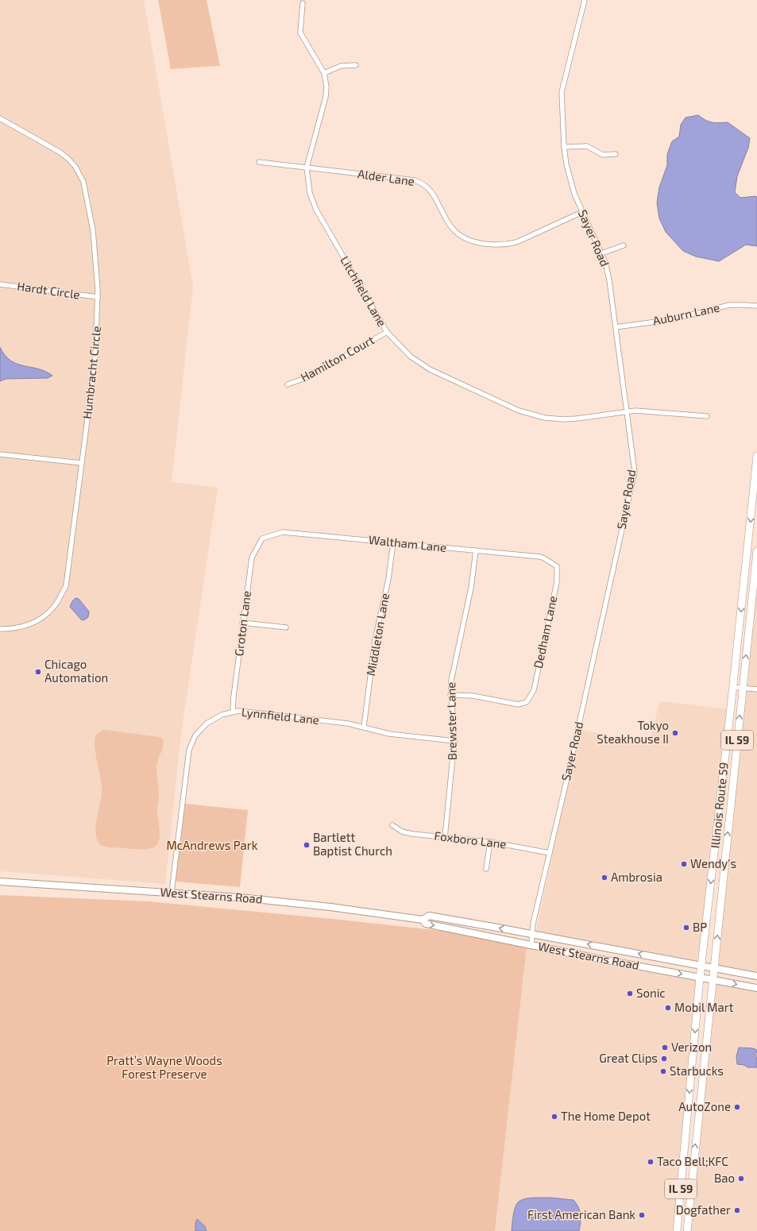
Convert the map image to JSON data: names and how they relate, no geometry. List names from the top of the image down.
{
  "streets": {
    "main road": ["IL 59", "Illinois Route 59", "West Stearns Road"],
    "street": [
      "Alder Lane",
      "Sayer Road",
      "Hardt Circle",
      "Litchfield Lane",
      "Auburn Lane",
      "Hamilton Court",
      "Humbracht Circle",
      "Waltham Lane",
      "Groton Lane",
      "Dedham Lane",
      "Middleton Lane",
      "Lynnfield Lane",
      "Brewster Lane",
      "Foxboro Lane"
    ]
  },
  "crossings": [
    ["Alder Lane", "Sayer Road"],
    ["Alder Lane", "Litchfield Lane"],
    ["Sayer Road", "Litchfield Lane"],
    ["Sayer Road", "Auburn Lane"],
    ["Sayer Road", "Foxboro Lane"],
    ["Sayer Road", "West Stearns Road"],
    ["Hardt Circle", "Humbracht Circle"],
    ["Litchfield Lane", "Hamilton Court"],
    ["Waltham Lane", "Groton Lane"],
    ["Waltham Lane", "Dedham Lane"],
    ["Waltham Lane", "Middleton Lane"],
    ["Waltham Lane", "Brewster Lane"],
    ["Groton Lane", "Lynnfield Lane"],
    ["Dedham Lane", "Brewster Lane"],
    ["Middleton Lane", "Lynnfield Lane"],
    ["Lynnfield Lane", "Brewster Lane"],
    ["Lynnfield Lane", "West Stearns Road"],
    ["Brewster Lane", "Foxboro Lane"],
    ["Illinois Route 59", "West Stearns Road"]
  ],
  "parks": ["McAndrews Park", "Pratt’s Wayne Woods Forest Preserve"],
  "places": [
    "Chicago Automation",
    "Tokyo Steakhouse II",
    "Bartlett Baptist Church",
    "Wendy's",
    "Ambrosia",
    "BP",
    "Sonic",
    "Mobil Mart",
    "Verizon",
    "Great Clips",
    "Starbucks",
    "AutoZone",
    "The Home Depot",
    "Taco Bell;KFC",
    "Bao",
    "Dogfather",
    "First American Bank"
  ]
}
